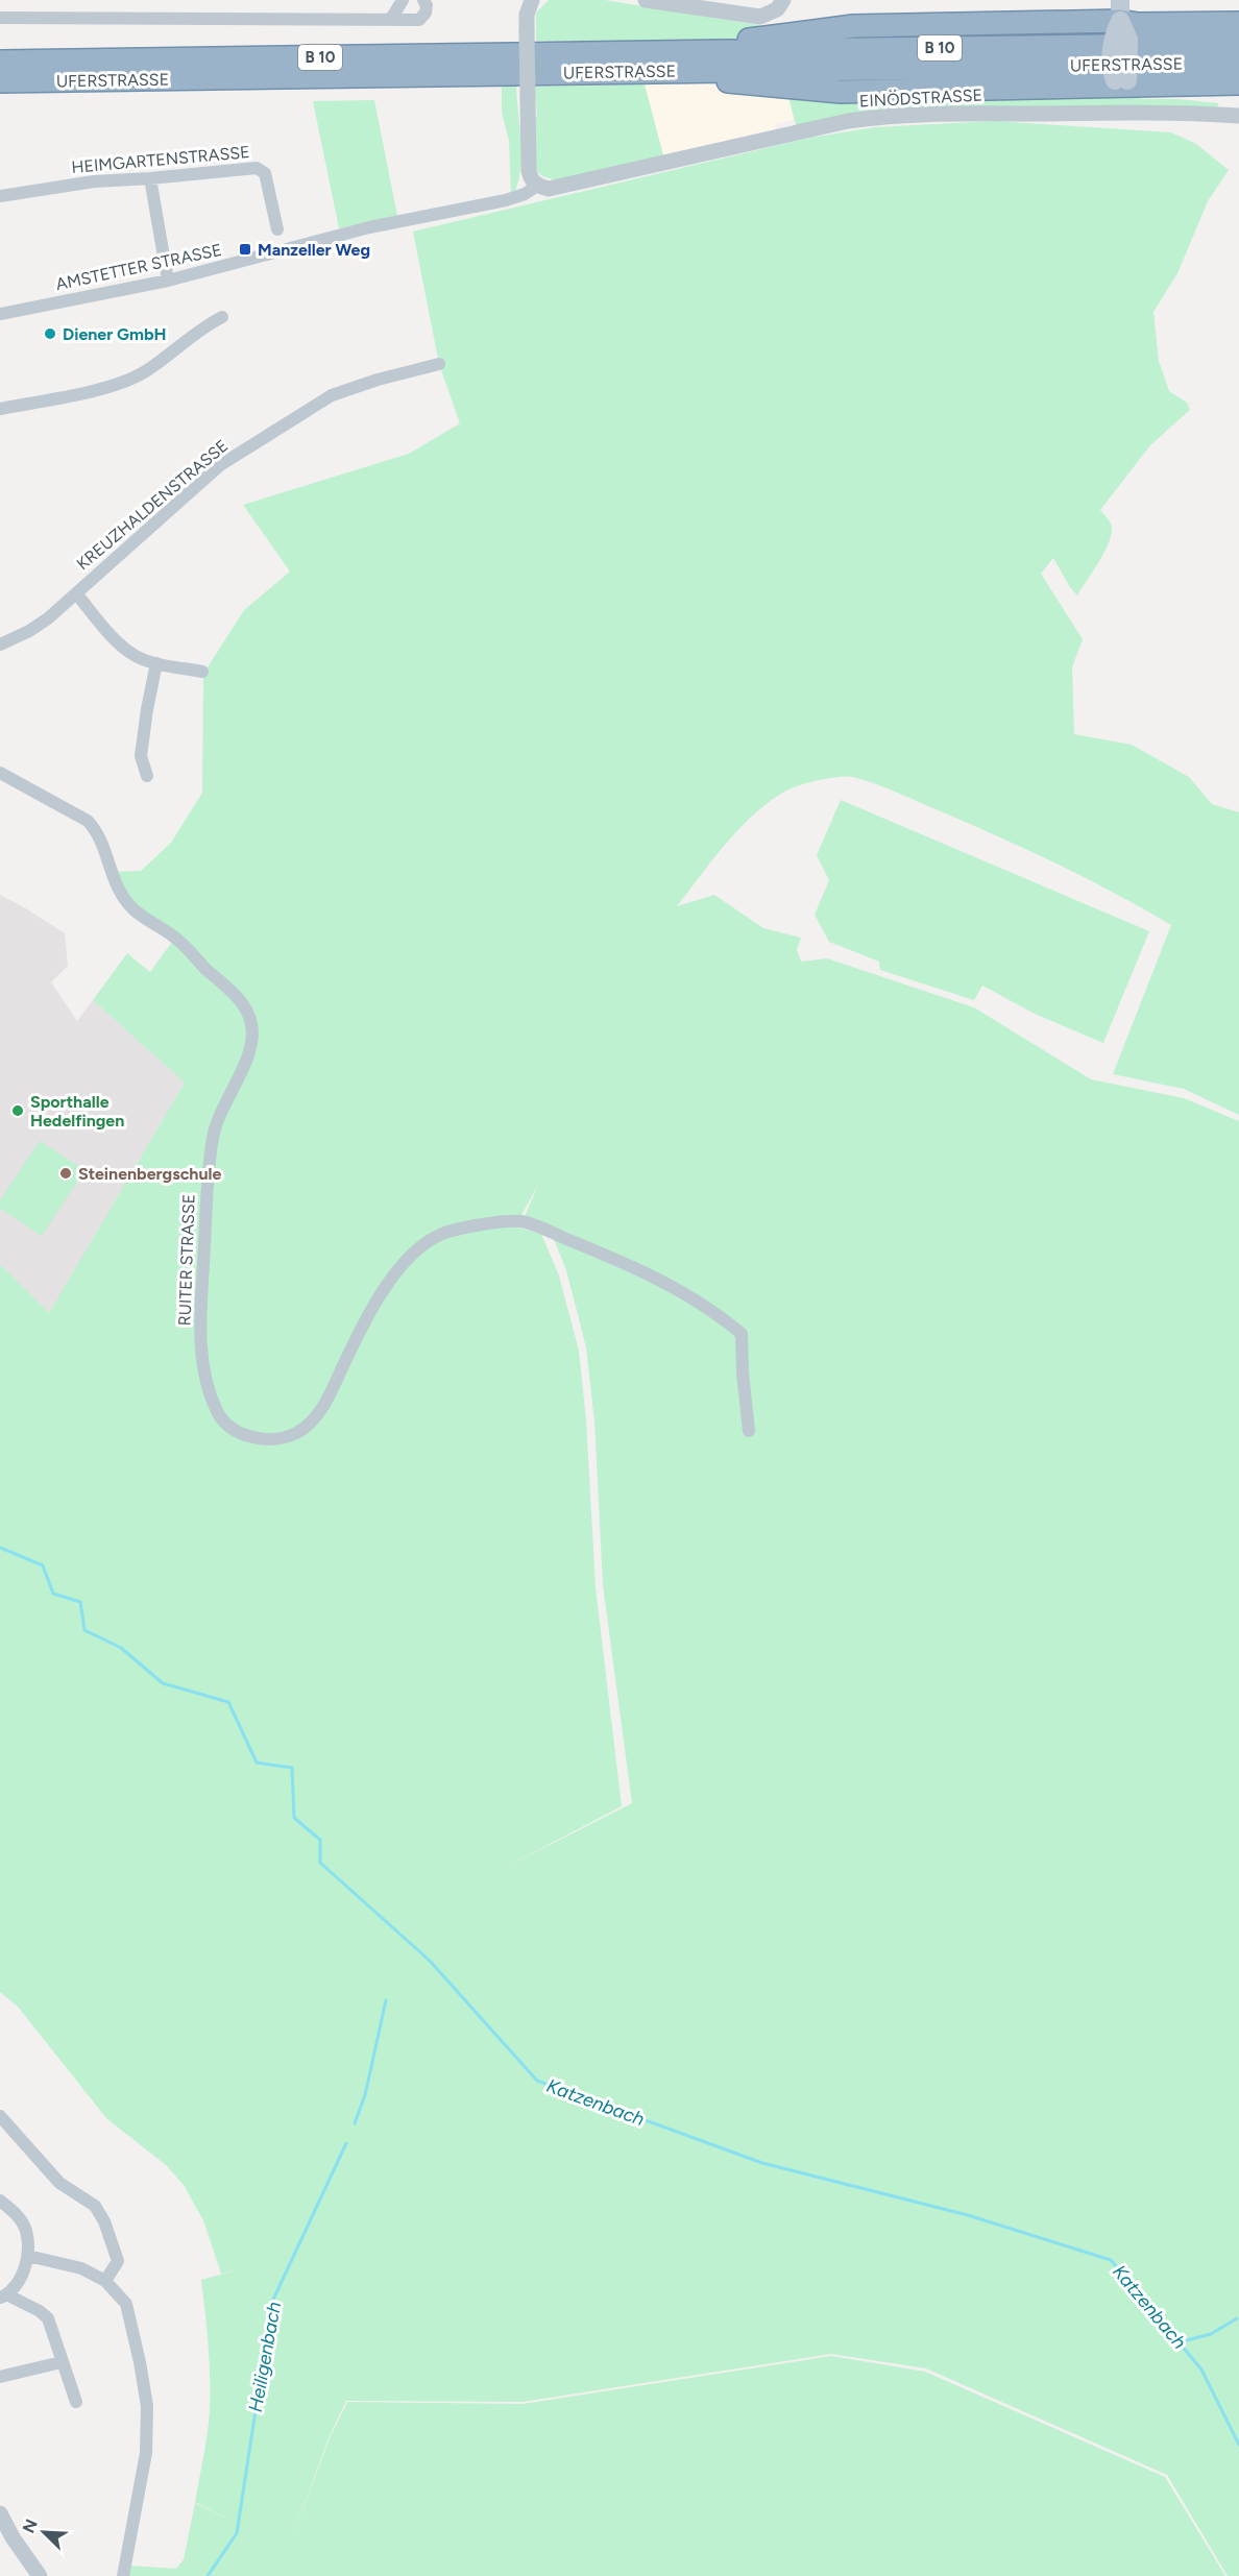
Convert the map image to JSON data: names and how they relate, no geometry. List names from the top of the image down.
{
  "streets": {
    "highway": ["B 10", "UFERSTRASSE"],
    "street": [
      "EINÖDSTRASSE",
      "HEIMGARTENSTRASSE",
      "AMSTETTER STRASSE",
      "KREUZHALDENSTRASSE",
      "RUITER STRASSE"
    ]
  },
  "crossings": [
    ["EINÖDSTRASSE", "AMSTETTER STRASSE"]
  ],
  "water": ["Katzenbach", "Heiligenbach"],
  "places": {
    "transit": ["Manzeller Weg"],
    "other": ["Diener GmbH", "Sporthalle Hedelfingen", "Steinenbergschule"]
  },
  "north": "top left"
}
